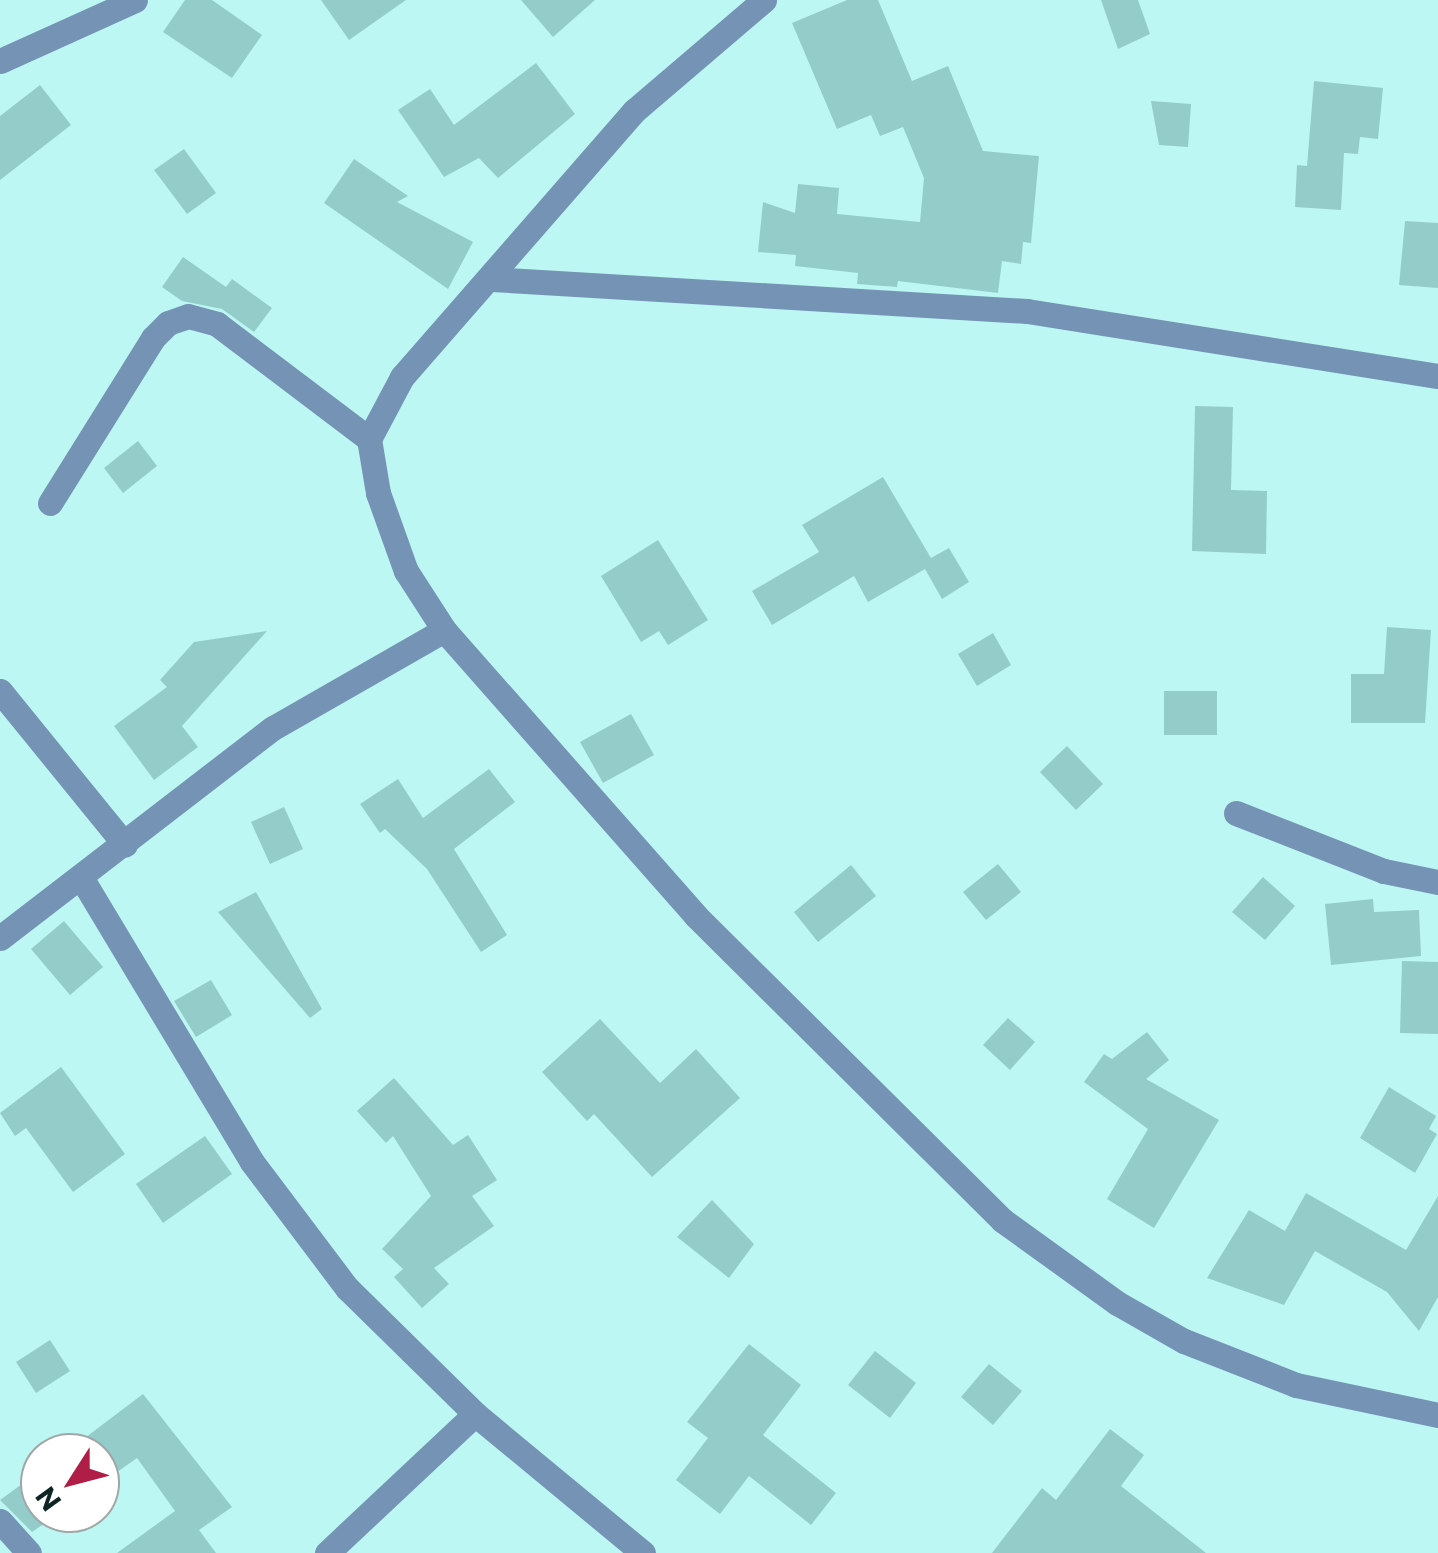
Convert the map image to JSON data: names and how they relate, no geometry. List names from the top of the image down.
{
  "north": "bottom left"
}
